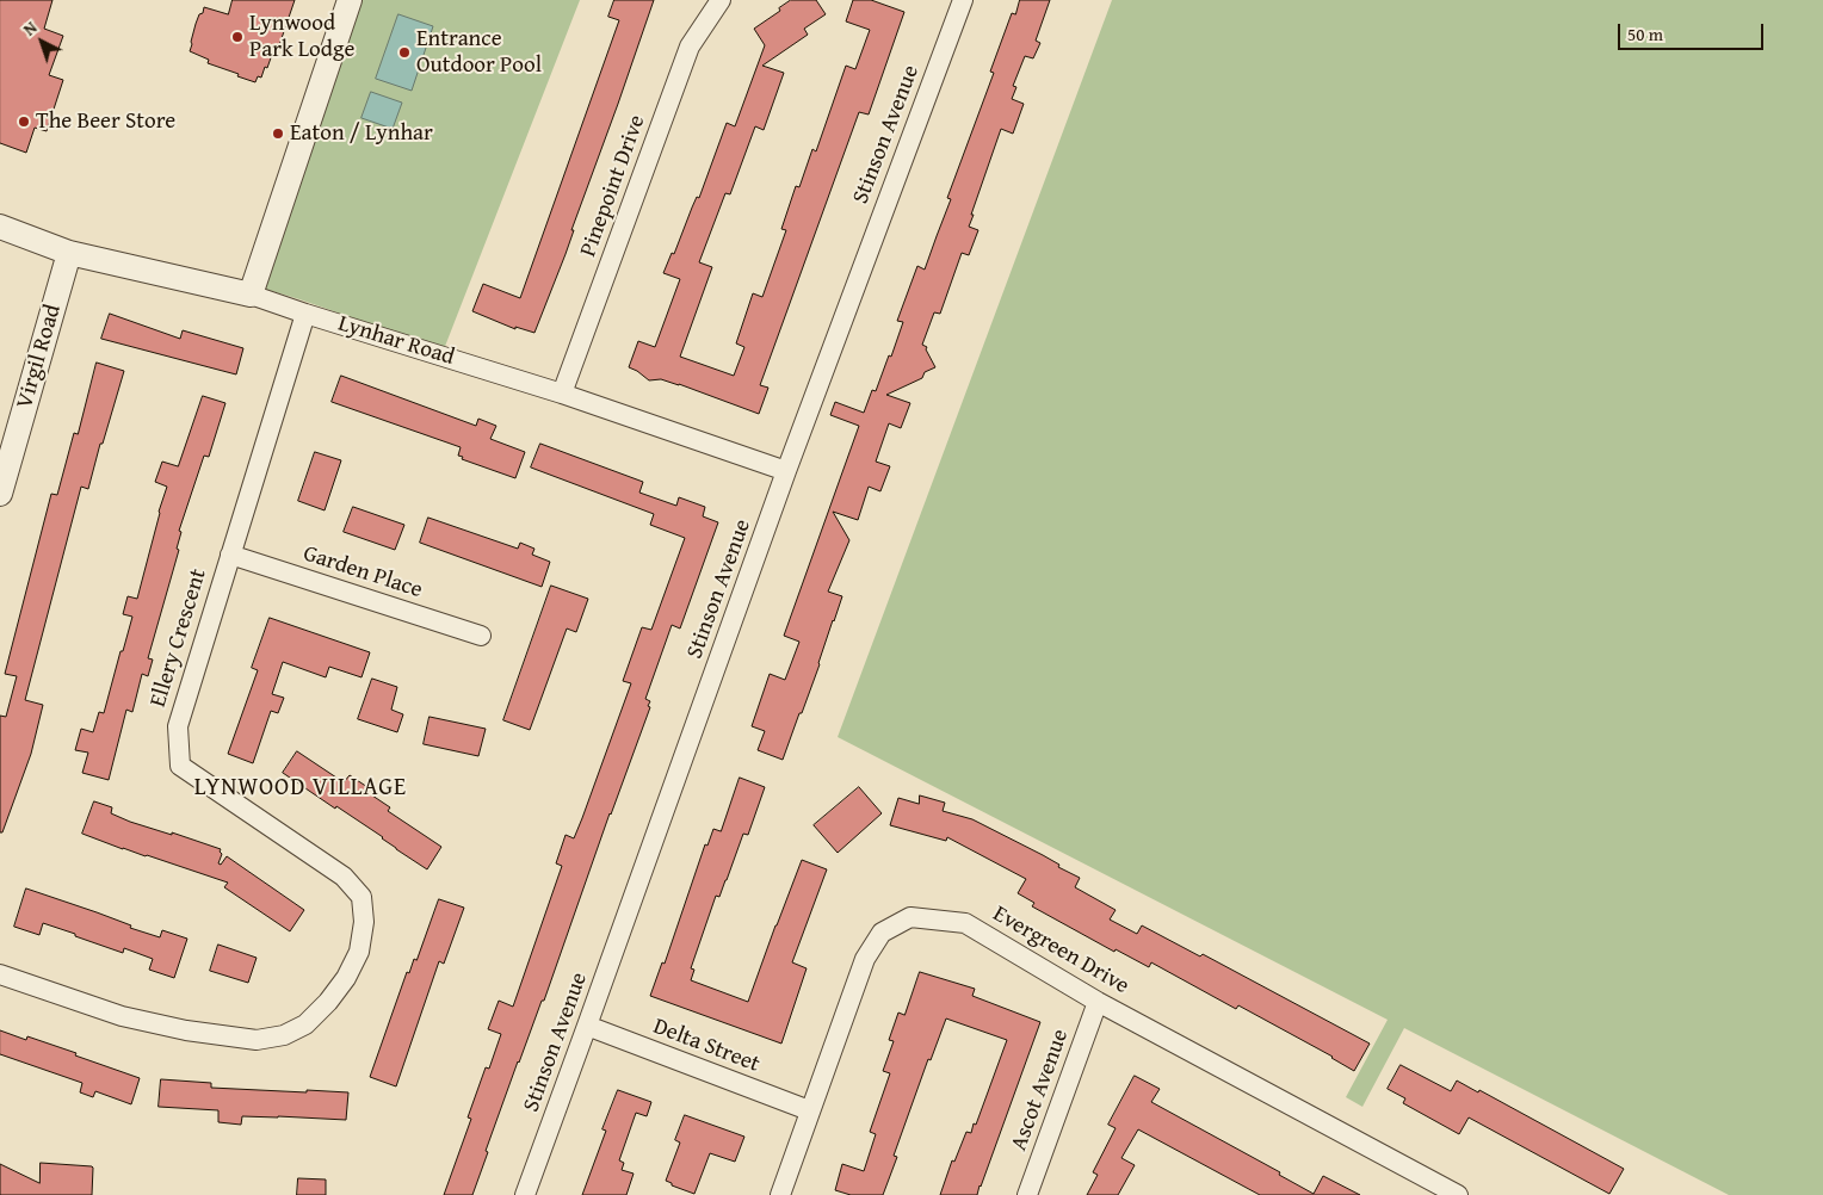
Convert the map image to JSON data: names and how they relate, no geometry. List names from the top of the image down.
{
  "streets": {
    "street": [
      "Stinson Avenue",
      "Pinepoint Drive",
      "Lynhar Road",
      "Virgil Road",
      "Garden Place",
      "Ellery Crescent",
      "Evergreen Drive",
      "Delta Street",
      "Ascot Avenue"
    ]
  },
  "crossings": [
    ["Stinson Avenue", "Lynhar Road"],
    ["Stinson Avenue", "Delta Street"],
    ["Pinepoint Drive", "Lynhar Road"],
    ["Lynhar Road", "Virgil Road"],
    ["Lynhar Road", "Ellery Crescent"],
    ["Garden Place", "Ellery Crescent"],
    ["Evergreen Drive", "Delta Street"],
    ["Evergreen Drive", "Ascot Avenue"]
  ],
  "districts": ["LYNWOOD VILLAGE"],
  "places": [
    "Lynwood Park Lodge",
    "Entrance Outdoor Pool",
    "The Beer Store",
    "Eaton / Lynhar"
  ],
  "scale_bar": "50 m",
  "north": "top left"
}
